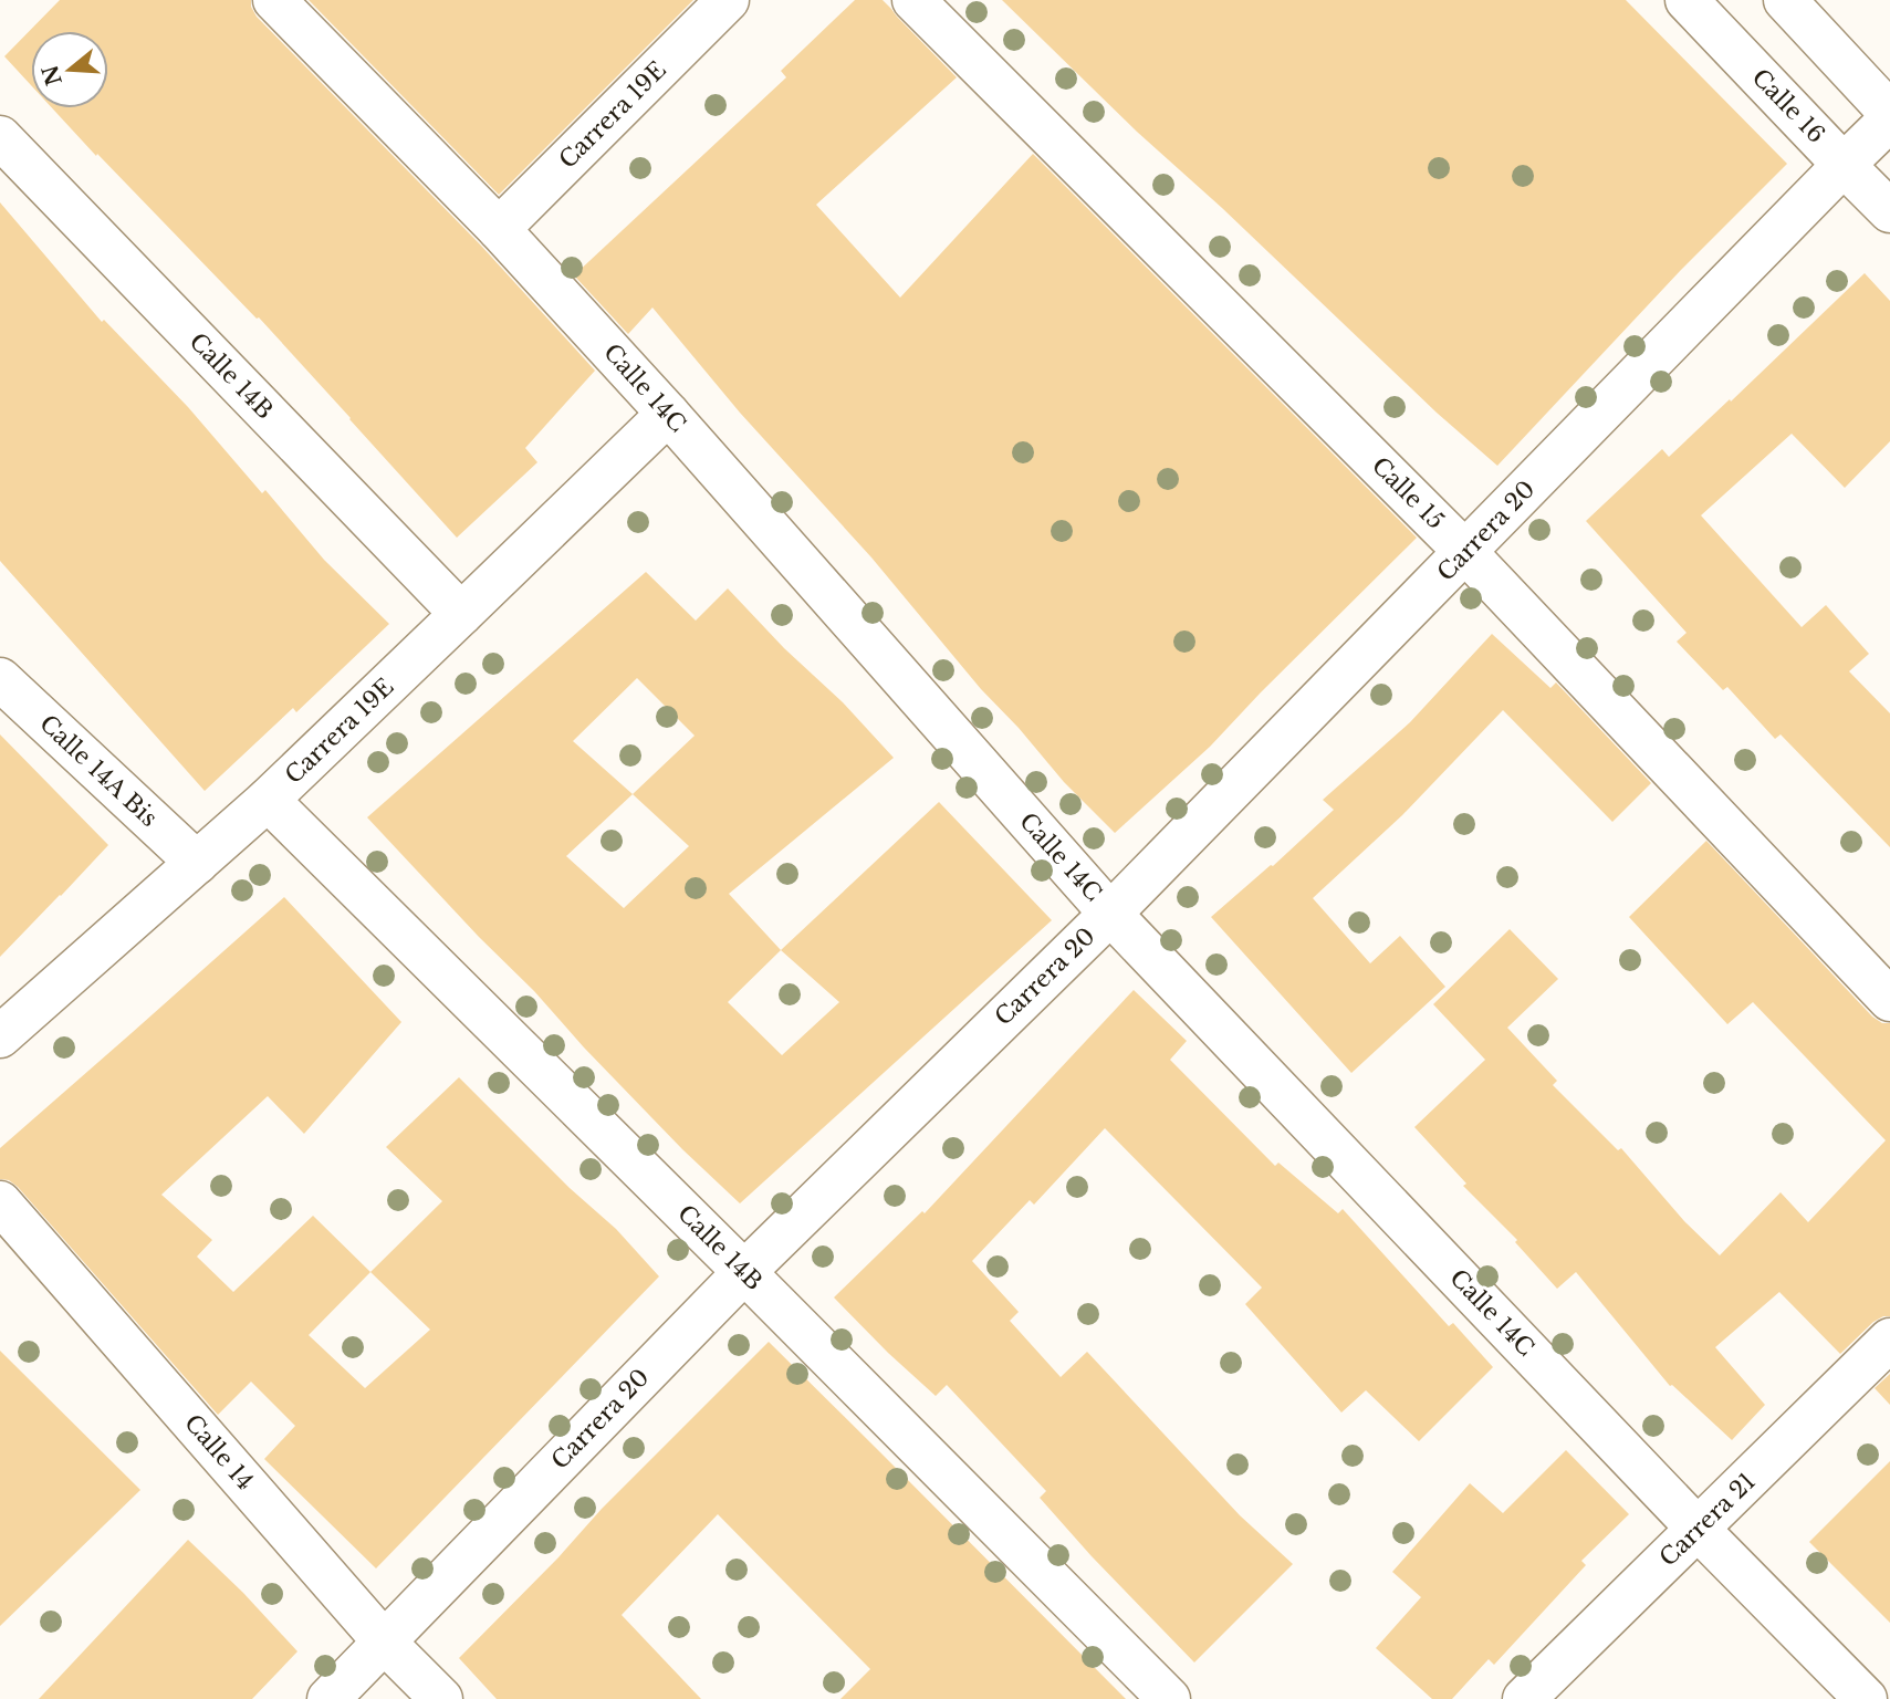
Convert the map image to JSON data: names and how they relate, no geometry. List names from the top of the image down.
{
  "streets": {
    "street": [
      "Calle 16",
      "Carrera 19E",
      "Calle 14B",
      "Calle 14C",
      "Calle 15",
      "Carrera 20",
      "Calle 14A Bis",
      "Calle 14",
      "Carrera 21"
    ]
  },
  "crossings": [
    ["Calle 16", "Carrera 20"],
    ["Carrera 19E", "Calle 14B"],
    ["Carrera 19E", "Calle 14C"],
    ["Carrera 19E", "Calle 14A Bis"],
    ["Calle 14B", "Carrera 20"],
    ["Calle 14C", "Carrera 20"],
    ["Calle 14C", "Carrera 21"],
    ["Calle 15", "Carrera 20"],
    ["Carrera 20", "Calle 14"]
  ],
  "north": "left"
}
